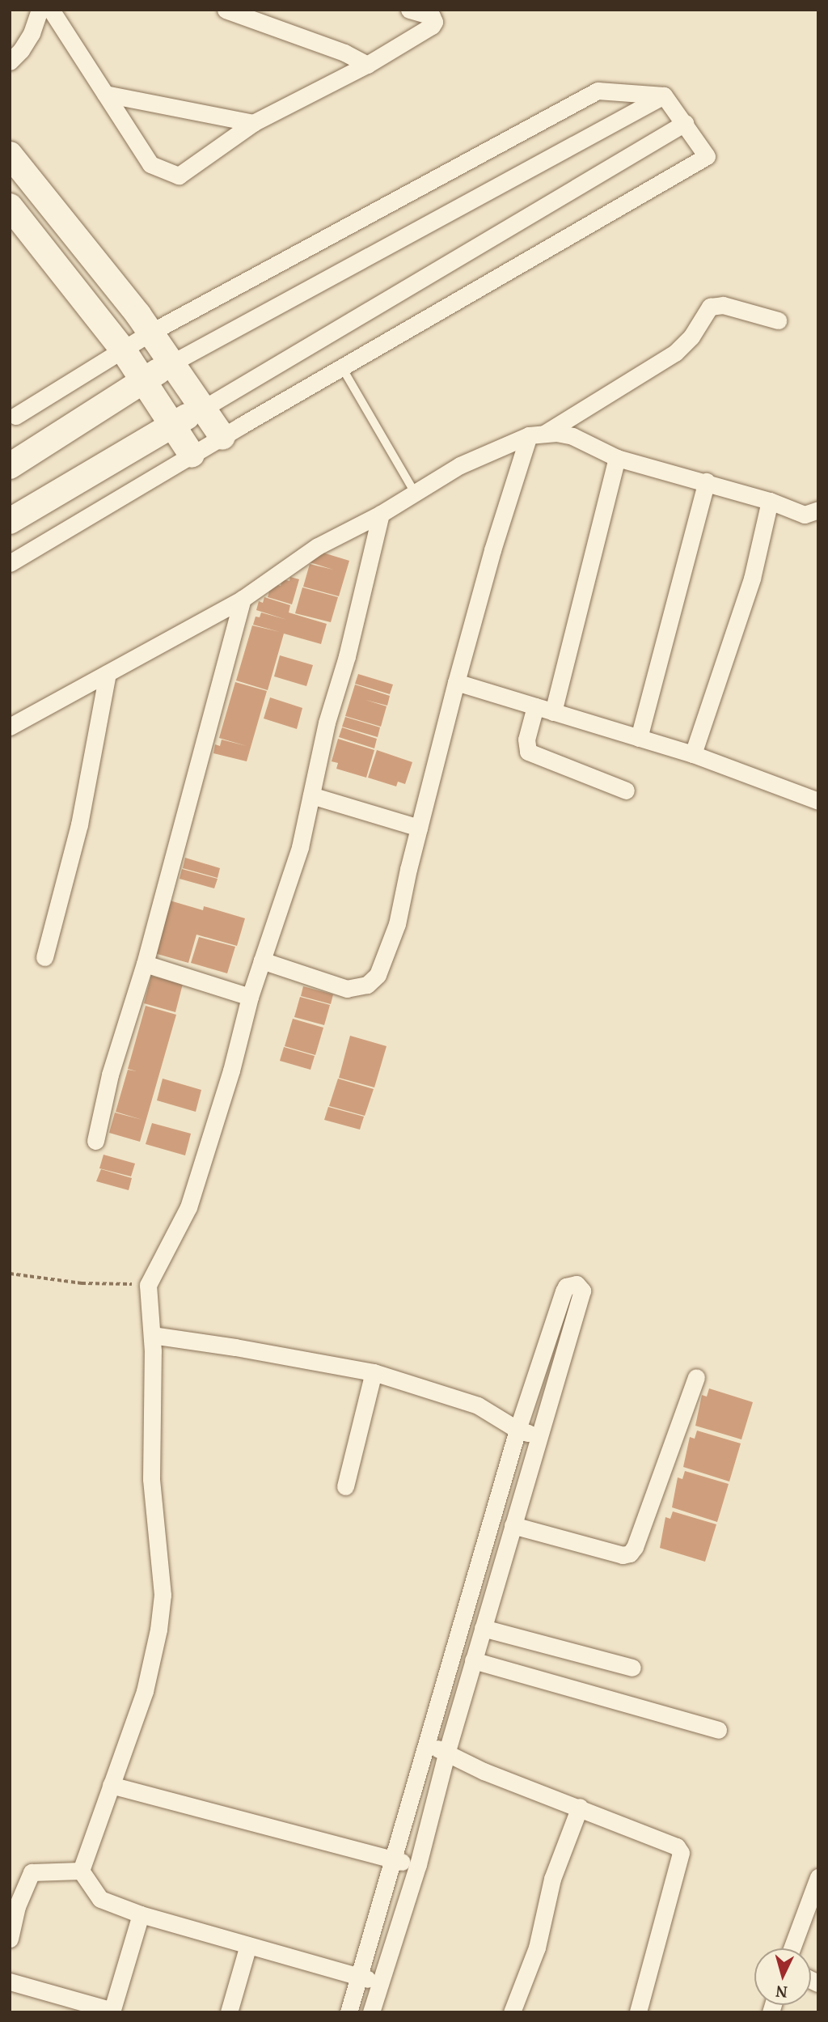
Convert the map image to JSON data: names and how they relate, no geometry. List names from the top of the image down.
{
  "north": "bottom"
}
